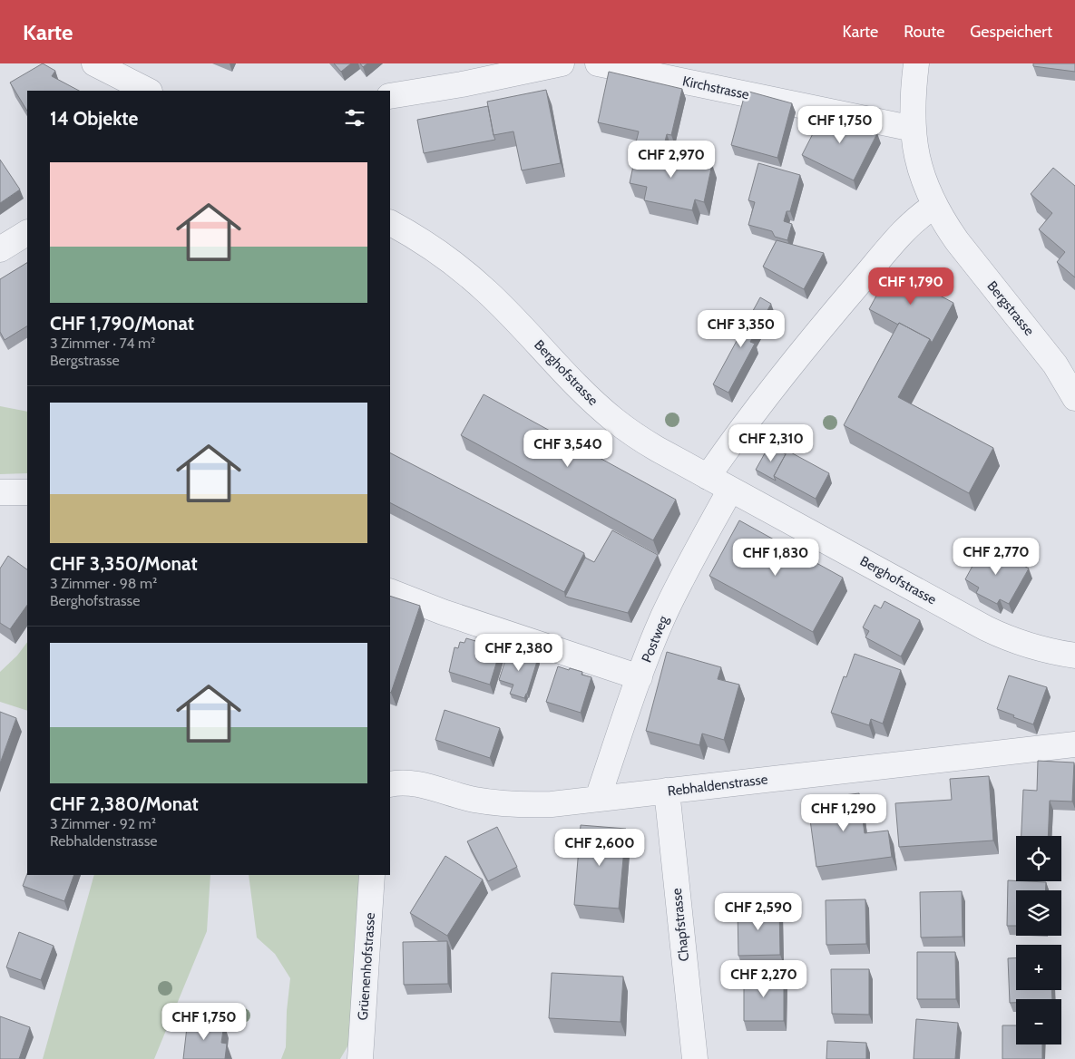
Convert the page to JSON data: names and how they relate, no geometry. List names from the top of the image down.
{
  "streets": {
    "street": [
      "Kirchstrasse",
      "Bergstrasse",
      "Berghofstrasse",
      "Postweg",
      "Rebhaldenstrasse",
      "Chapfstrasse",
      "Grüenenhofstrasse"
    ]
  },
  "crossings": [
    ["Kirchstrasse", "Bergstrasse"],
    ["Berghofstrasse", "Postweg"],
    ["Postweg", "Rebhaldenstrasse"],
    ["Rebhaldenstrasse", "Chapfstrasse"]
  ],
  "page": {
    "header": "Karte",
    "nav": ["Karte", "Route", "Gespeichert"],
    "heading": "14 Objekte",
    "price": [
      "CHF 1,750",
      "CHF 2,970",
      "CHF 1,790",
      "CHF 3,350",
      "CHF 2,310",
      "CHF 3,540",
      "CHF 2,770",
      "CHF 1,830",
      "CHF 2,380",
      "CHF 1,290",
      "CHF 2,600",
      "CHF 2,590",
      "CHF 2,270",
      "CHF 1,750"
    ],
    "list": [
      {
        "name": "CHF 1,790/Monat",
        "note": "3 Zimmer · 74 m² · Bergstrasse"
      },
      {
        "name": "CHF 3,350/Monat",
        "note": "3 Zimmer · 98 m² · Berghofstrasse"
      },
      {
        "name": "CHF 2,380/Monat",
        "note": "3 Zimmer · 92 m² · Rebhaldenstrasse"
      }
    ],
    "map_buttons": ["+", "−"]
  }
}
